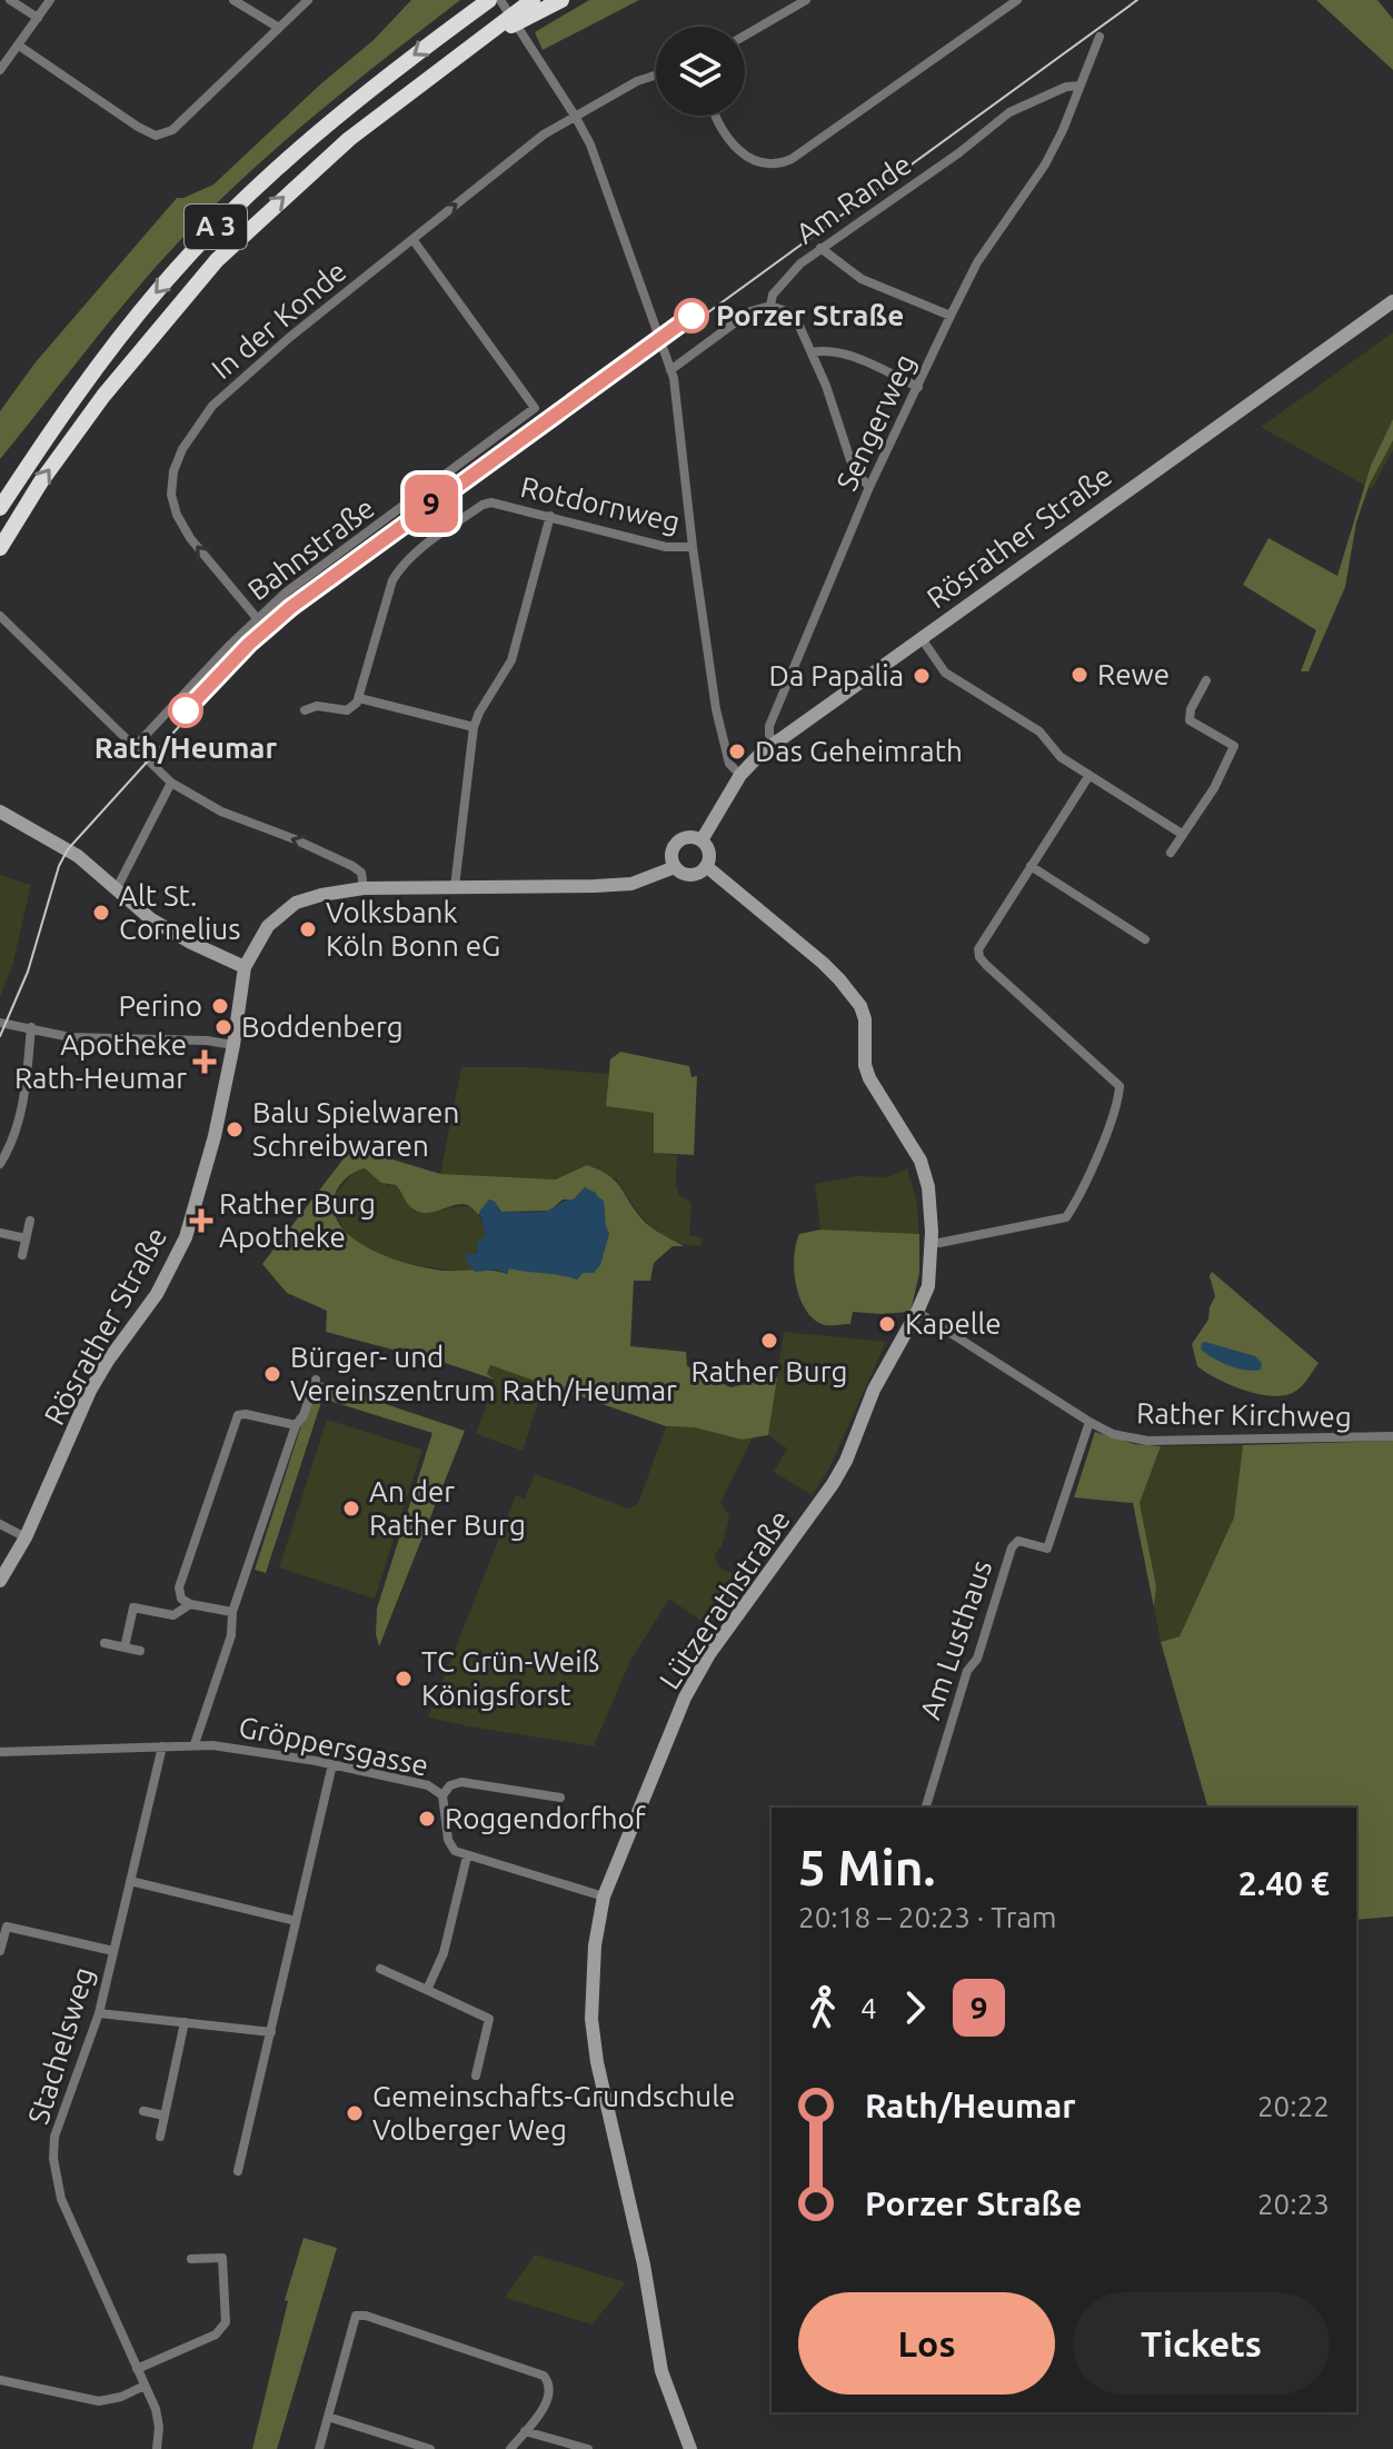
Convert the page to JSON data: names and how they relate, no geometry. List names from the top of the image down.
{
  "streets": {
    "highway": ["A 3"],
    "main road": ["Rösrather Straße", "Lützerathstraße"],
    "street": [
      "Am Rande",
      "In der Konde",
      "Sengerweg",
      "Rotdornweg",
      "Bahnstraße",
      "Rather Kirchweg",
      "Am Lusthaus",
      "Gröppersgasse",
      "Stachelsweg"
    ]
  },
  "crossings": [
    ["Am Rande", "Sengerweg"],
    ["In der Konde", "Bahnstraße"],
    ["Sengerweg", "Rösrather Straße"],
    ["Rösrather Straße", "Lützerathstraße"],
    ["Rather Kirchweg", "Lützerathstraße"],
    ["Rather Kirchweg", "Am Lusthaus"],
    ["Gröppersgasse", "Stachelsweg"]
  ],
  "one_way": ["In der Konde"],
  "places": {
    "other": [
      "Porzer Straße",
      "Rewe",
      "Da Papalia",
      "Rath/Heumar",
      "Das Geheimrath",
      "Alt St. Cornelius",
      "Volksbank Köln Bonn eG",
      "Perino",
      "Boddenberg",
      "Balu Spielwaren Schreibwaren",
      "Kapelle",
      "Rather Burg",
      "Bürger- und Vereinszentrum Rath/Heumar",
      "An der Rather Burg",
      "TC Grün-Weiß Königsforst",
      "Roggendorfhof",
      "Gemeinschafts-Grundschule Volberger Weg"
    ],
    "health": ["Apotheke Rath-Heumar", "Rather Burg Apotheke"]
  },
  "lines": ["tram line 9"],
  "page": {
    "on_map": "9",
    "heading": ["5 Min.", "20:18 – 20:23 · Tram", "2.40 €"],
    "legs": ["4", "9"],
    "list": [
      {
        "name": "Rath/Heumar",
        "value": "20:22"
      },
      {
        "name": "Porzer Straße",
        "value": "20:23"
      }
    ],
    "buttons": ["Los", "Tickets"]
  }
}
